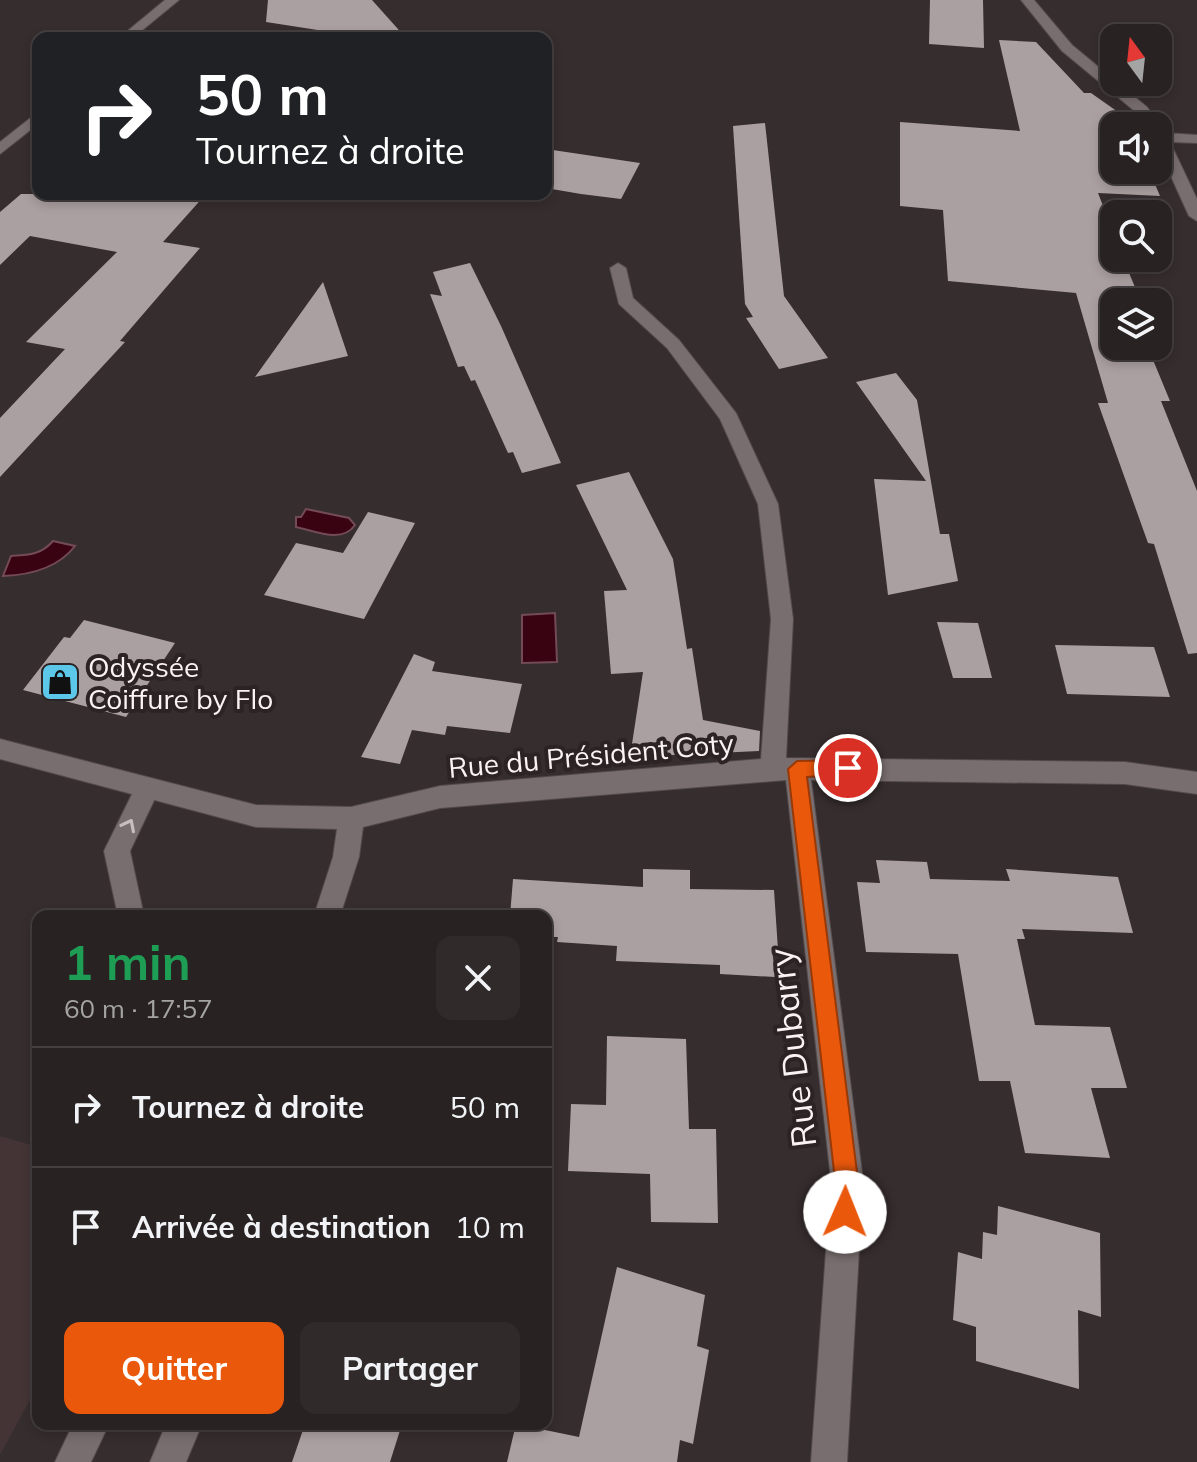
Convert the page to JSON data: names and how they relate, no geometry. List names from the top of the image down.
{
  "streets": {
    "street": ["Rue du Président Coty", "Rue Dubarry"]
  },
  "crossings": [
    ["Rue du Président Coty", "Rue Dubarry"]
  ],
  "places": {
    "shop": ["Odyssée Coiffure by Flo"]
  },
  "north": "top",
  "page": {
    "turn": ["50 m", "Tournez à droite"],
    "heading": ["1 min", "60 m · 17:57"],
    "list": [
      {
        "name": "Tournez à droite",
        "value": "50 m"
      },
      {
        "name": "Arrivée à destination",
        "value": "10 m"
      }
    ],
    "buttons": ["Quitter", "Partager"]
  }
}
